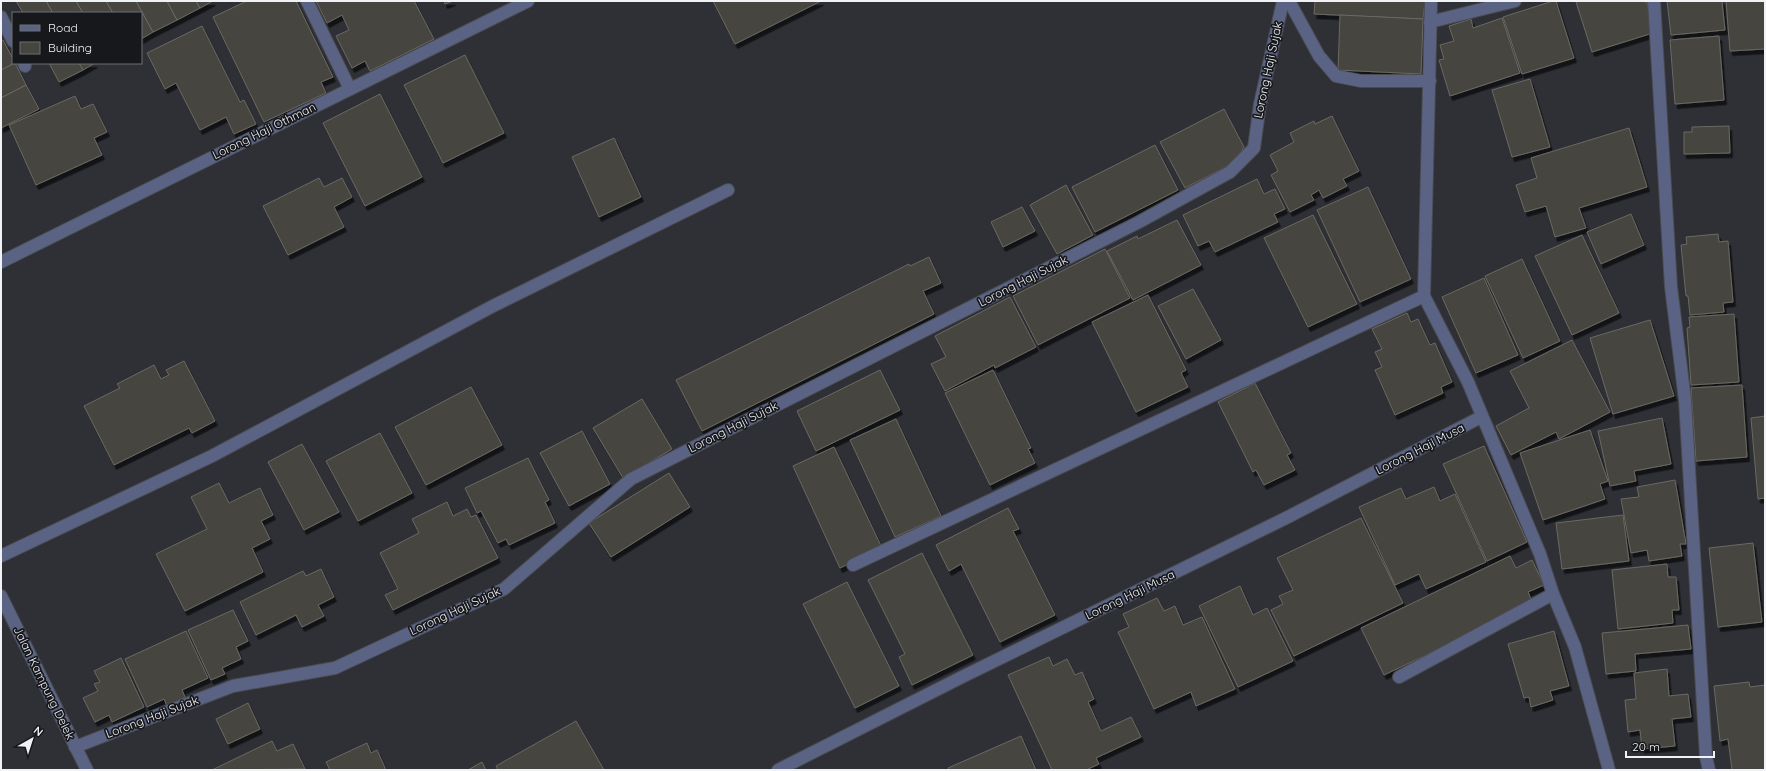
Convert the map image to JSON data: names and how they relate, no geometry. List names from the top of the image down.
{
  "streets": {
    "street": [
      "Lorong Haji Sujak",
      "Lorong Haji Othman",
      "Lorong Haji Musa",
      "Jalan Kampung Delek"
    ]
  },
  "crossings": [
    ["Lorong Haji Sujak", "Jalan Kampung Delek"]
  ],
  "legend": ["Road", "Building"],
  "scale_bar": "20 m",
  "north": "top right"
}
